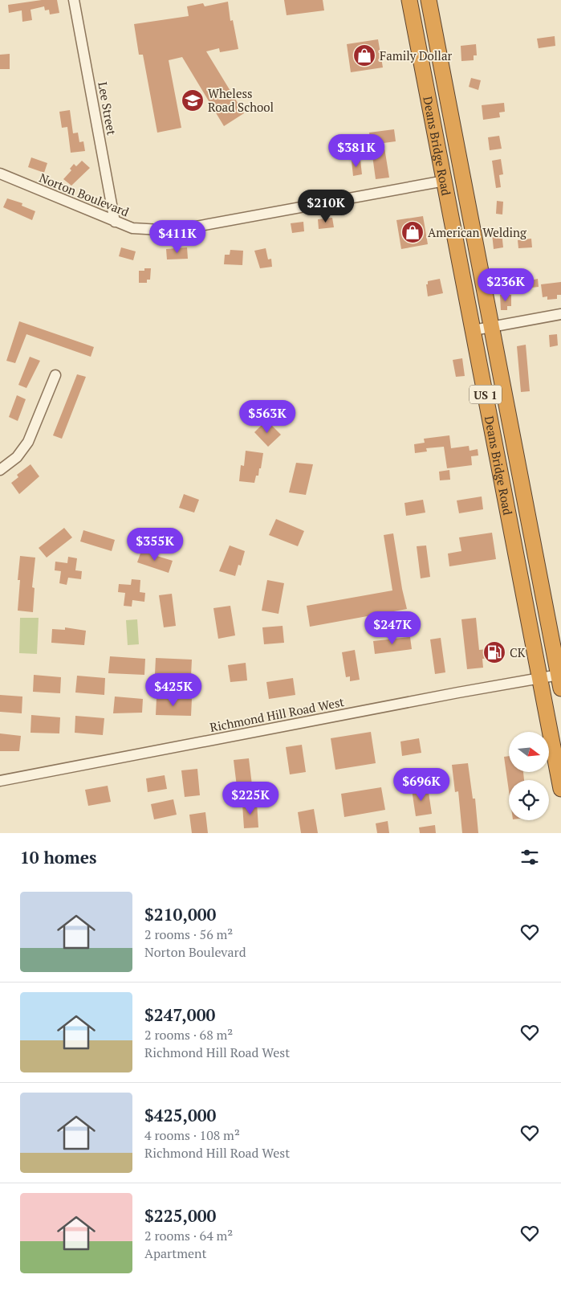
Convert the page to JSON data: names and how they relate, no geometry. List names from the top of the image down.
{
  "streets": {
    "highway": ["Deans Bridge Road", "US 1"],
    "street": ["Lee Street", "Norton Boulevard", "Richmond Hill Road West"]
  },
  "crossings": [
    ["Lee Street", "Norton Boulevard"],
    ["Deans Bridge Road", "Norton Boulevard"],
    ["Deans Bridge Road", "Richmond Hill Road West"]
  ],
  "places": {
    "shop": ["Family Dollar", "American Welding"],
    "school or university": ["Wheless Road School"],
    "fuel station": ["CK"]
  },
  "north": "right",
  "page": {
    "price": [
      "$381K",
      "$210K",
      "$411K",
      "$236K",
      "$563K",
      "$355K",
      "$247K",
      "$425K",
      "$696K",
      "$225K"
    ],
    "heading": "10 homes",
    "list": [
      {
        "name": "$210,000",
        "note": "2 rooms · 56 m² · Norton Boulevard"
      },
      {
        "name": "$247,000",
        "note": "2 rooms · 68 m² · Richmond Hill Road West"
      },
      {
        "name": "$425,000",
        "note": "4 rooms · 108 m² · Richmond Hill Road West"
      },
      {
        "name": "$225,000",
        "note": "2 rooms · 64 m² · Apartment"
      }
    ]
  }
}
